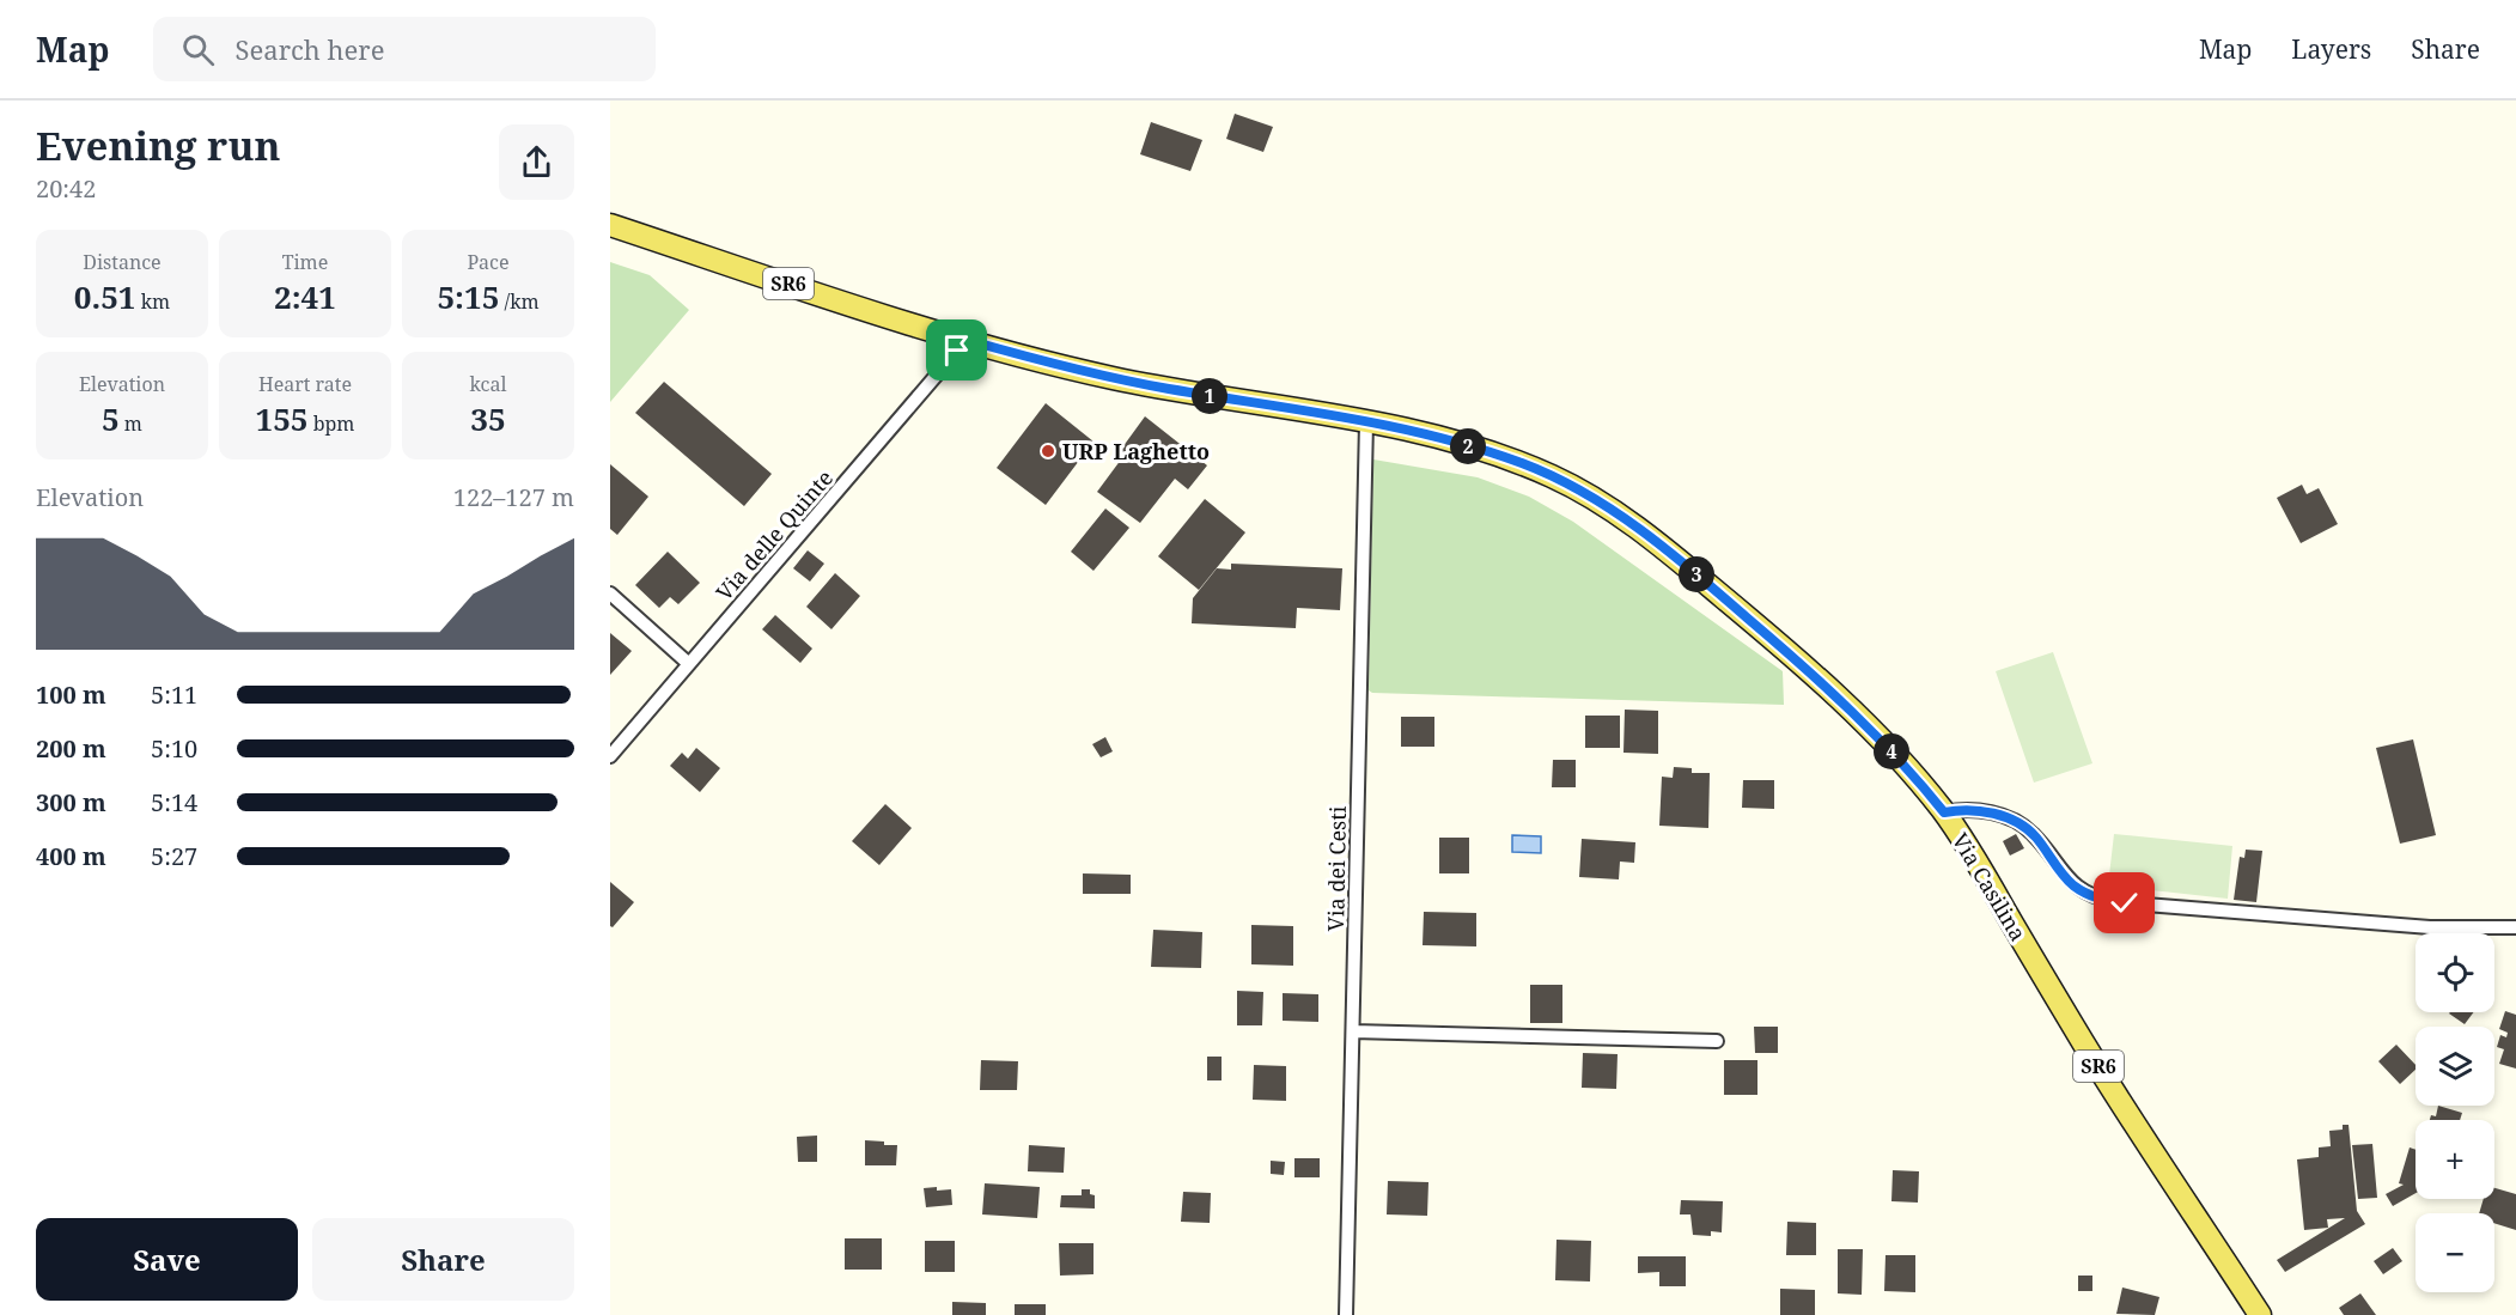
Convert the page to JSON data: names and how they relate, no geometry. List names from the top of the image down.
{
  "streets": {
    "main road": ["SR6", "Via Casilina"],
    "street": ["Via delle Quinte", "Via dei Cesti"]
  },
  "crossings": [
    ["Via delle Quinte", "Via Casilina"],
    ["Via dei Cesti", "Via Casilina"]
  ],
  "places": ["URP Laghetto"],
  "page": {
    "header": "Map",
    "search": "Search here",
    "nav": ["Map", "Layers", "Share"],
    "heading": ["Evening run", "20:42"],
    "stats": [
      ["Distance", "0.51 km"],
      ["Time", "2:41"],
      ["Pace", "5:15 /km"],
      ["Elevation", "5 m"],
      ["Heart rate", "155 bpm"],
      ["kcal", "35"]
    ],
    "pins": [
      "1",
      "2",
      "3",
      "4"
    ],
    "chart": ["Elevation", "122–127 m"],
    "list": [
      {
        "name": "100 m",
        "note": "5:11"
      },
      {
        "name": "200 m",
        "note": "5:10"
      },
      {
        "name": "300 m",
        "note": "5:14"
      },
      {
        "name": "400 m",
        "note": "5:27"
      }
    ],
    "map_buttons": ["+", "−"],
    "buttons": ["Save", "Share"]
  }
}
